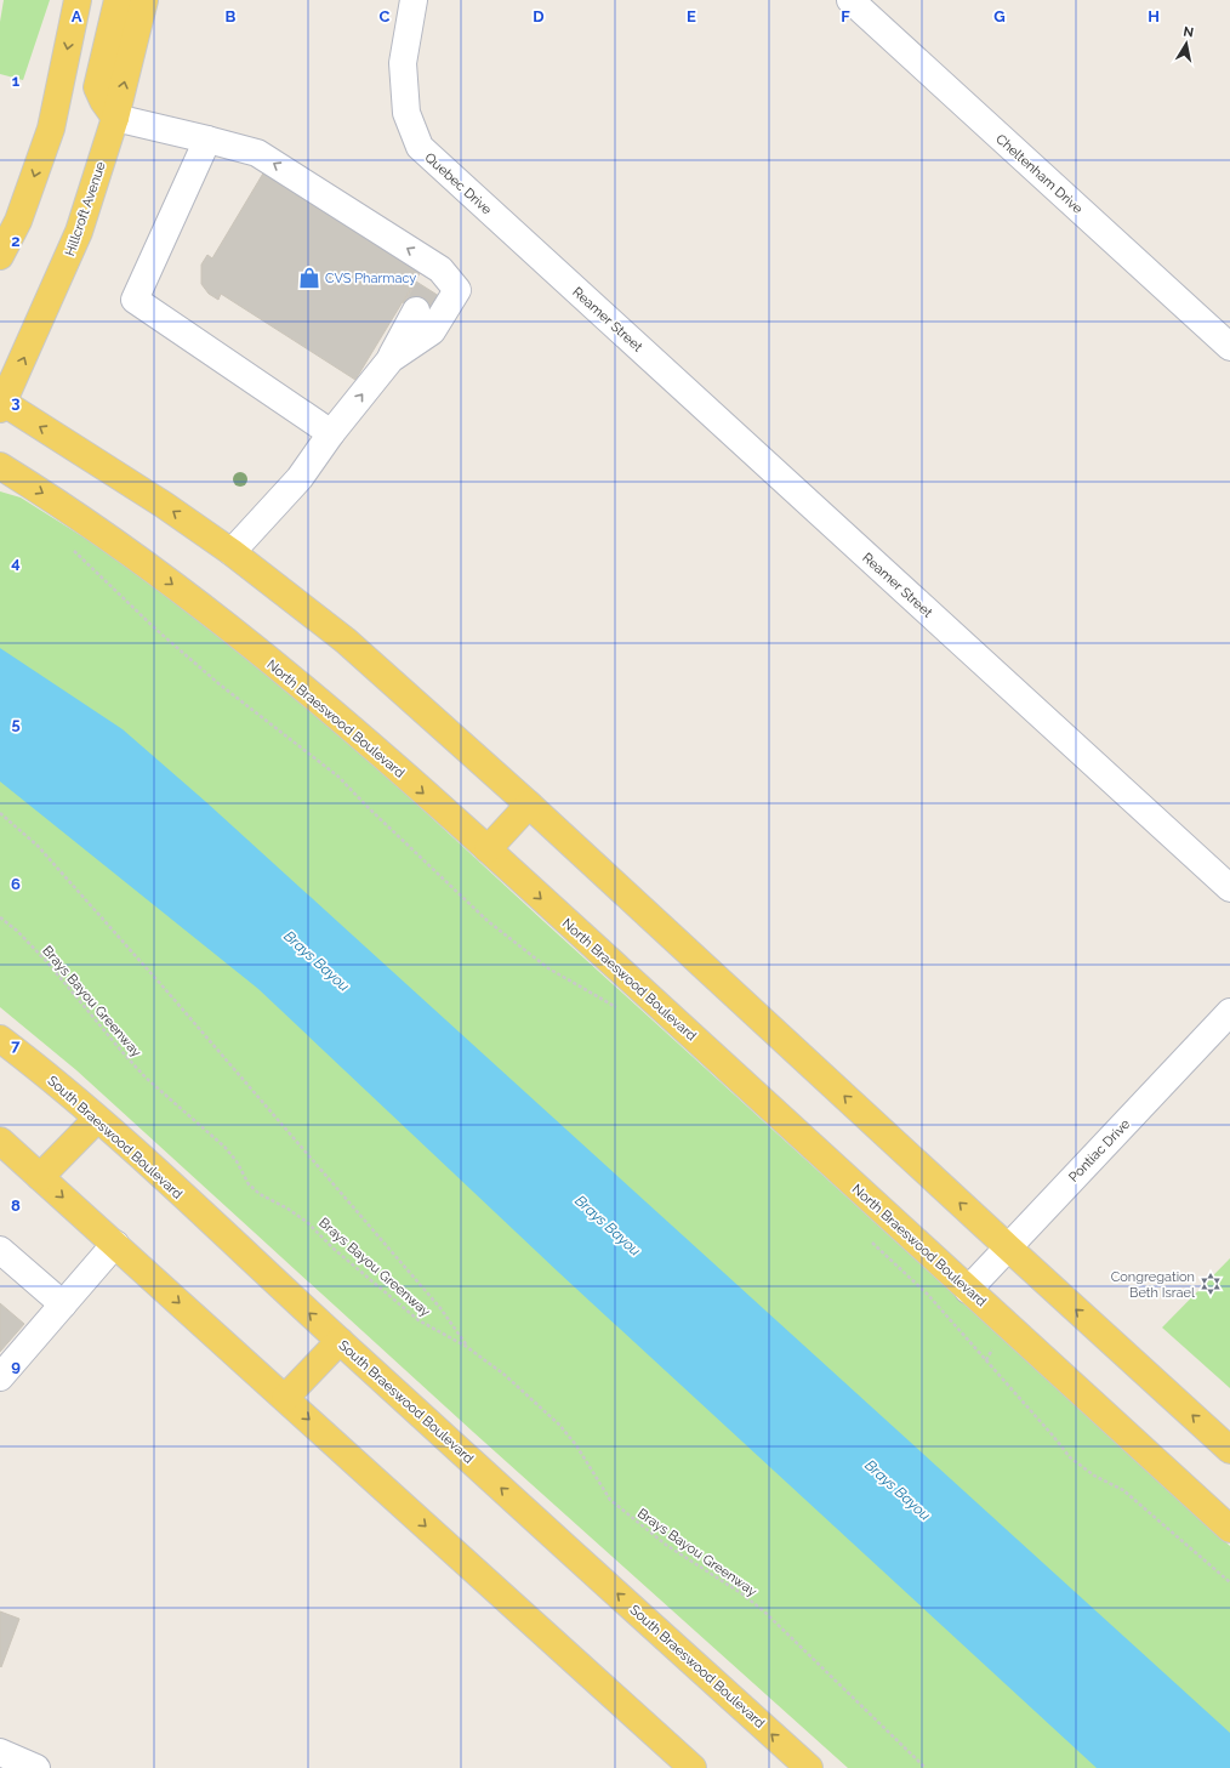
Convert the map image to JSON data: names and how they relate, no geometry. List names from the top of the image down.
{
  "streets": {
    "main road": ["Hillcroft Avenue", "North Braeswood Boulevard", "South Braeswood Boulevard"],
    "street": [
      "Cheltenham Drive",
      "Quebec Drive",
      "Reamer Street",
      "Pontiac Drive"
    ],
    "path": ["Brays Bayou Greenway"]
  },
  "crossings": [
    ["Quebec Drive", "Reamer Street"],
    ["North Braeswood Boulevard", "Pontiac Drive"]
  ],
  "water": ["Brays Bayou"],
  "places": {
    "shop": ["CVS Pharmacy"],
    "synagogue": ["Congregation Beth Israel"]
  },
  "north": "top",
  "grid": {
    "columns": [
      "A",
      "B",
      "C",
      "D",
      "E",
      "F",
      "G",
      "H"
    ],
    "rows": [
      "1",
      "2",
      "3",
      "4",
      "5",
      "6",
      "7",
      "8",
      "9"
    ]
  }
}
